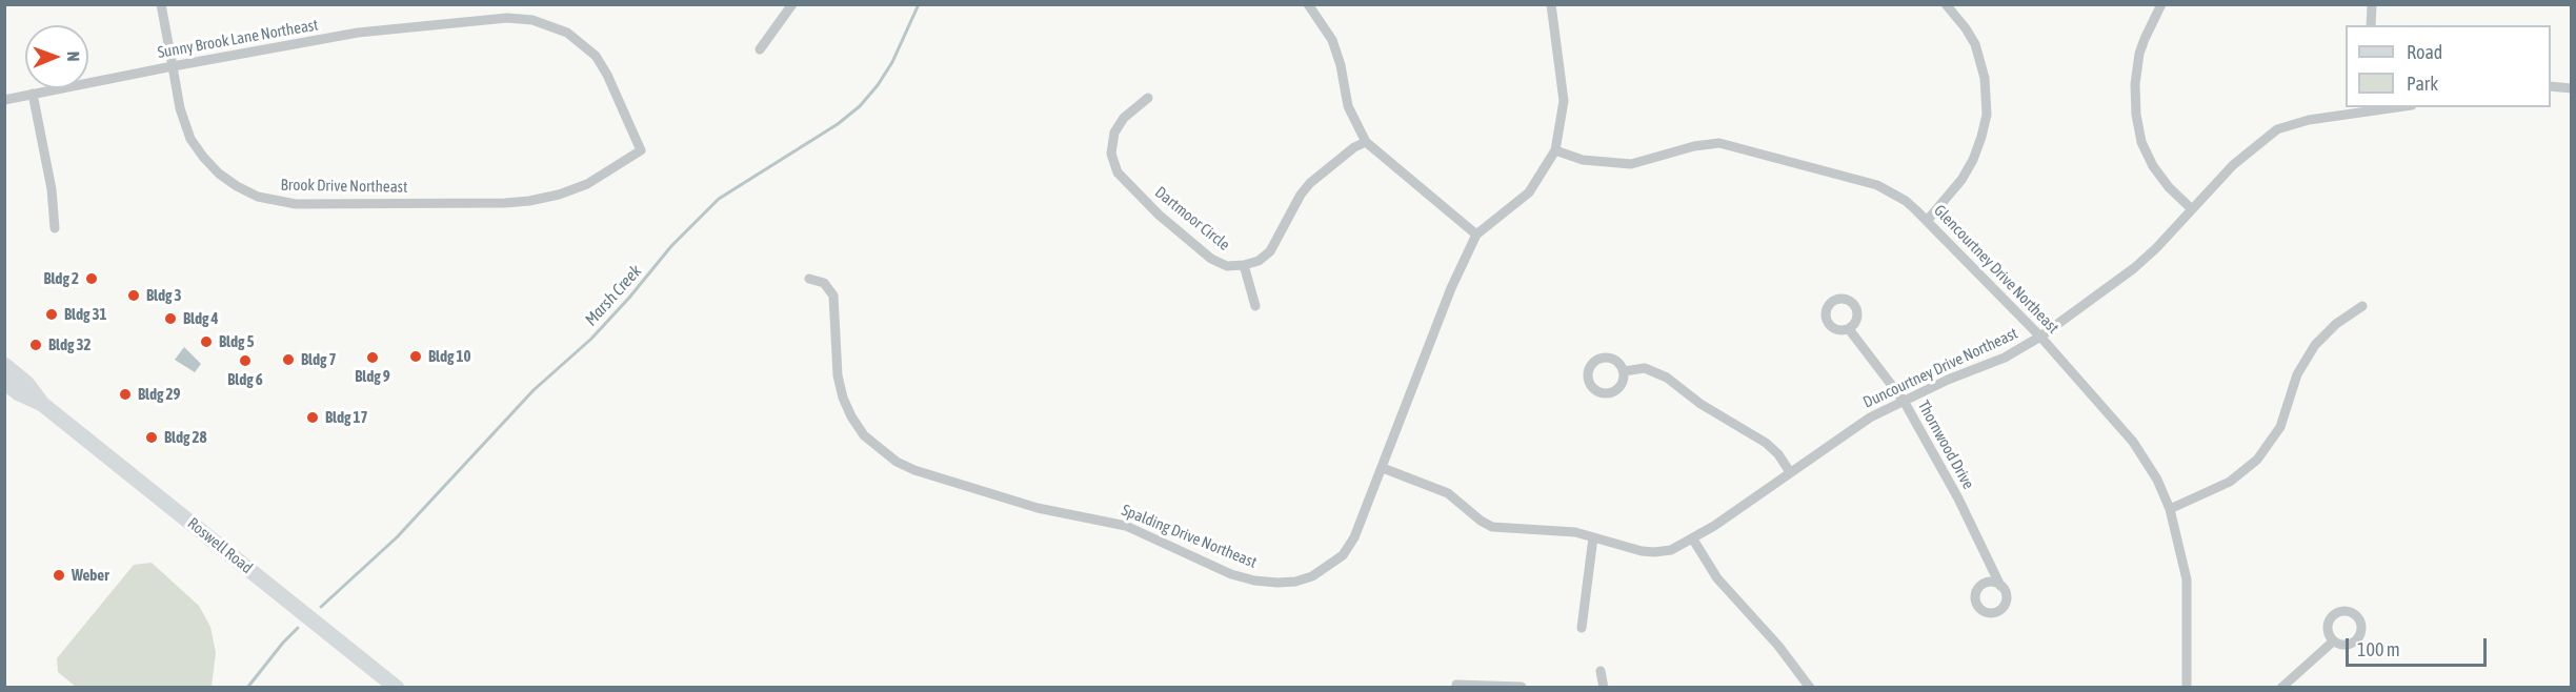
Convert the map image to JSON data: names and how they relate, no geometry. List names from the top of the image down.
{
  "streets": {
    "main road": ["Roswell Road"],
    "street": [
      "Sunny Brook Lane Northeast",
      "Brook Drive Northeast",
      "Dartmoor Circle",
      "Glencourtney Drive Northeast",
      "Duncourtney Drive Northeast",
      "Thornwood Drive",
      "Spalding Drive Northeast"
    ]
  },
  "crossings": [
    ["Sunny Brook Lane Northeast", "Brook Drive Northeast"],
    ["Glencourtney Drive Northeast", "Duncourtney Drive Northeast"],
    ["Glencourtney Drive Northeast", "Spalding Drive Northeast"],
    ["Duncourtney Drive Northeast", "Thornwood Drive"],
    ["Duncourtney Drive Northeast", "Spalding Drive Northeast"]
  ],
  "water": ["Marsh Creek"],
  "places": [
    "Bldg 2",
    "Bldg 3",
    "Bldg 31",
    "Bldg 4",
    "Bldg 5",
    "Bldg 32",
    "Bldg 10",
    "Bldg 9",
    "Bldg 7",
    "Bldg 6",
    "Bldg 29",
    "Bldg 17",
    "Bldg 28",
    "Weber"
  ],
  "legend": ["Road", "Park"],
  "scale_bar": "100 m",
  "north": "right"
}
